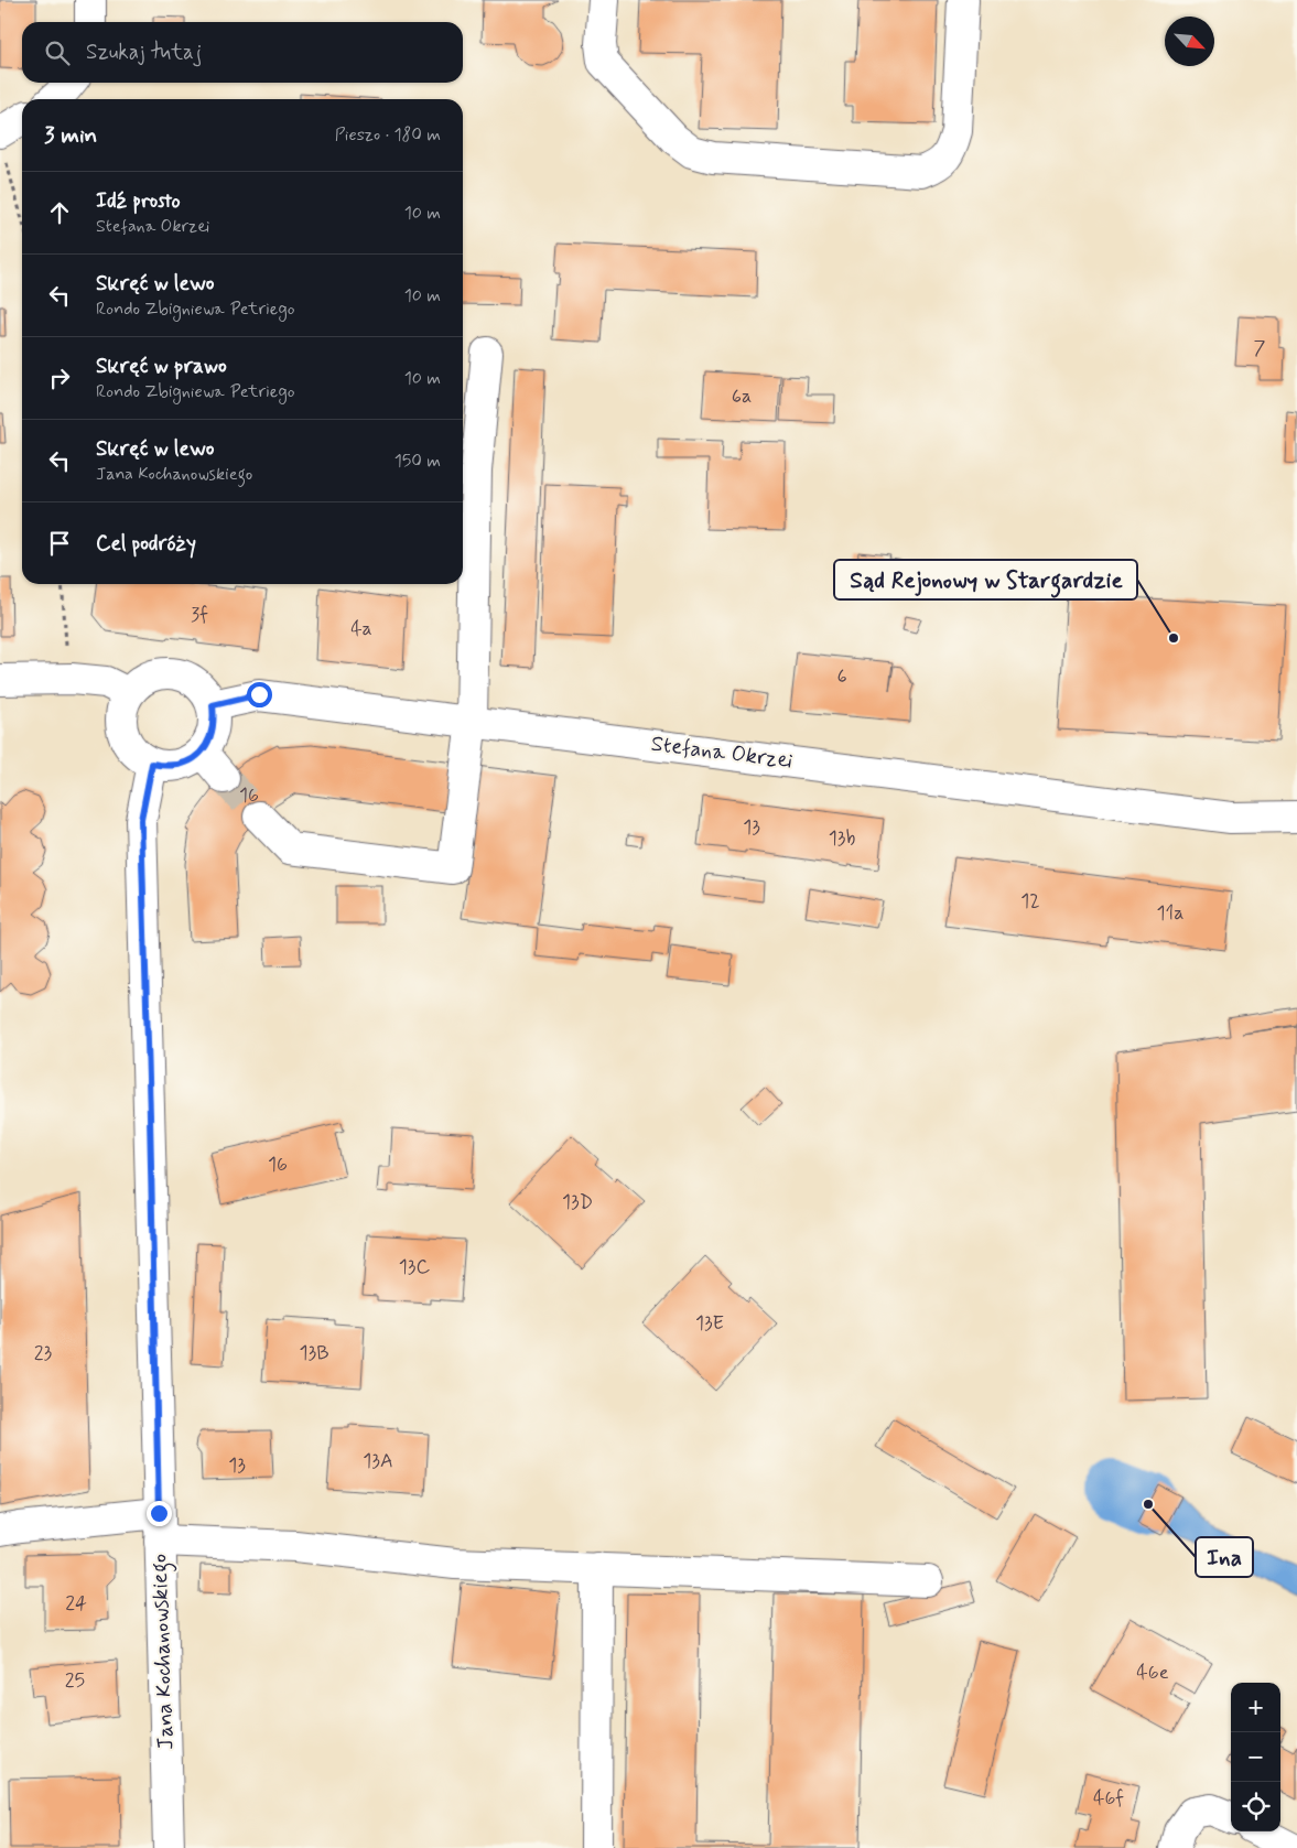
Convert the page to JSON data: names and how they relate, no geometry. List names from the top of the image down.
{
  "streets": {
    "street": ["Stefana Okrzei", "Jana Kochanowskiego"]
  },
  "crossings": [
    ["Stefana Okrzei", "Jana Kochanowskiego"]
  ],
  "places": ["Sąd Rejonowy w Stargardzie", "Ina"],
  "house_numbers": [
    "7",
    "6a",
    "3f",
    "4a",
    "6",
    "16",
    "13",
    "13b",
    "12",
    "11a",
    "16",
    "13D",
    "13C",
    "13E",
    "23",
    "13B",
    "13A",
    "13",
    "24",
    "46e",
    "25",
    "46f"
  ],
  "north": "bottom right",
  "page": {
    "search": "Szukaj tutaj",
    "heading": ["3 min", "Pieszo · 180 m"],
    "list": [
      ["Idź prosto", "Stefana Okrzei", "10 m"],
      ["Skręć w lewo", "Rondo Zbigniewa Petriego", "10 m"],
      ["Skręć w prawo", "Rondo Zbigniewa Petriego", "10 m"],
      ["Skręć w lewo", "Jana Kochanowskiego", "150 m"],
      "Cel podróży"
    ],
    "map_buttons": ["+", "−"]
  }
}
